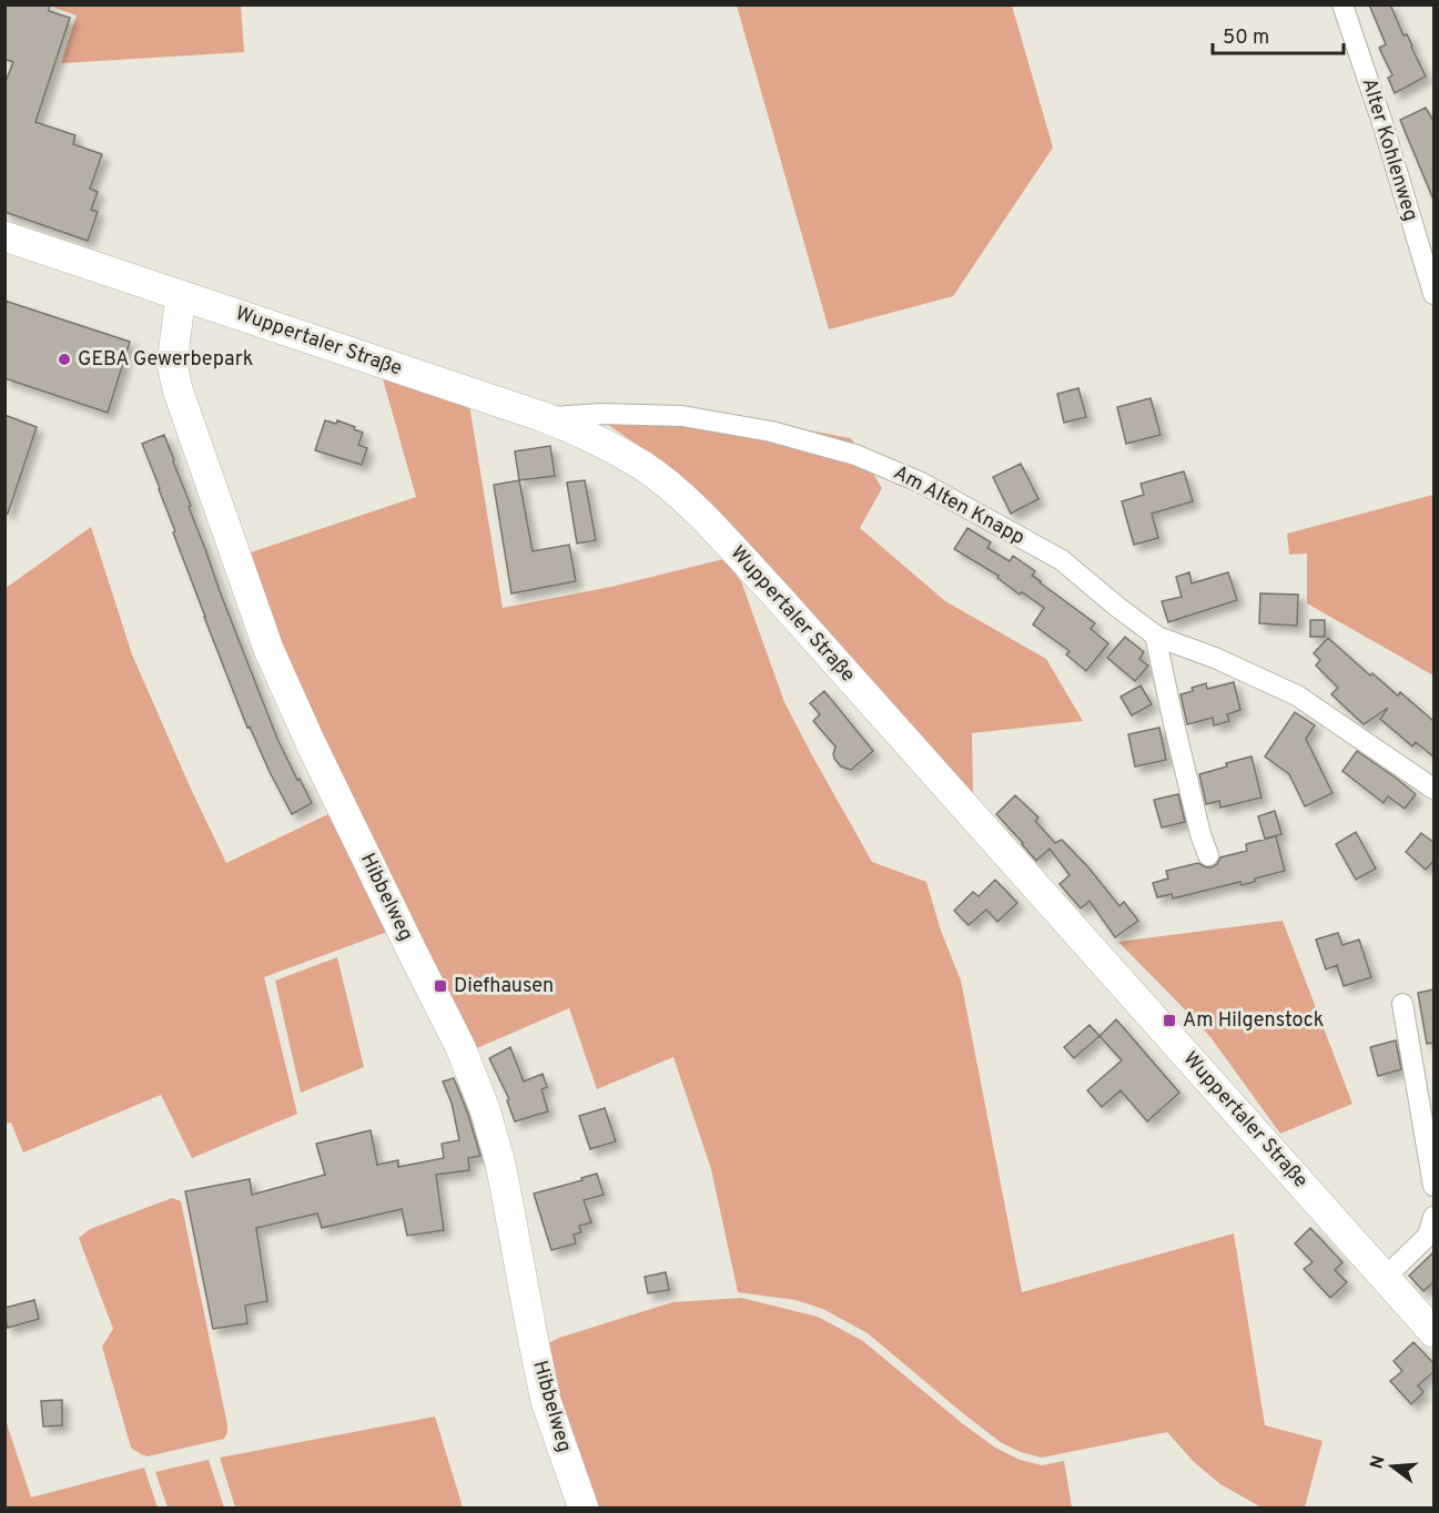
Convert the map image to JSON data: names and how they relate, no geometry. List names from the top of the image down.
{
  "streets": {
    "main road": ["Wuppertaler Straße", "Hibbelweg"],
    "street": ["Alter Kohlenweg", "Am Alten Knapp"]
  },
  "crossings": [
    ["Wuppertaler Straße", "Am Alten Knapp"],
    ["Wuppertaler Straße", "Hibbelweg"]
  ],
  "places": {
    "other": ["GEBA Gewerbepark"],
    "transit": ["Diefhausen", "Am Hilgenstock"]
  },
  "scale_bar": "50 m",
  "north": "left"
}
